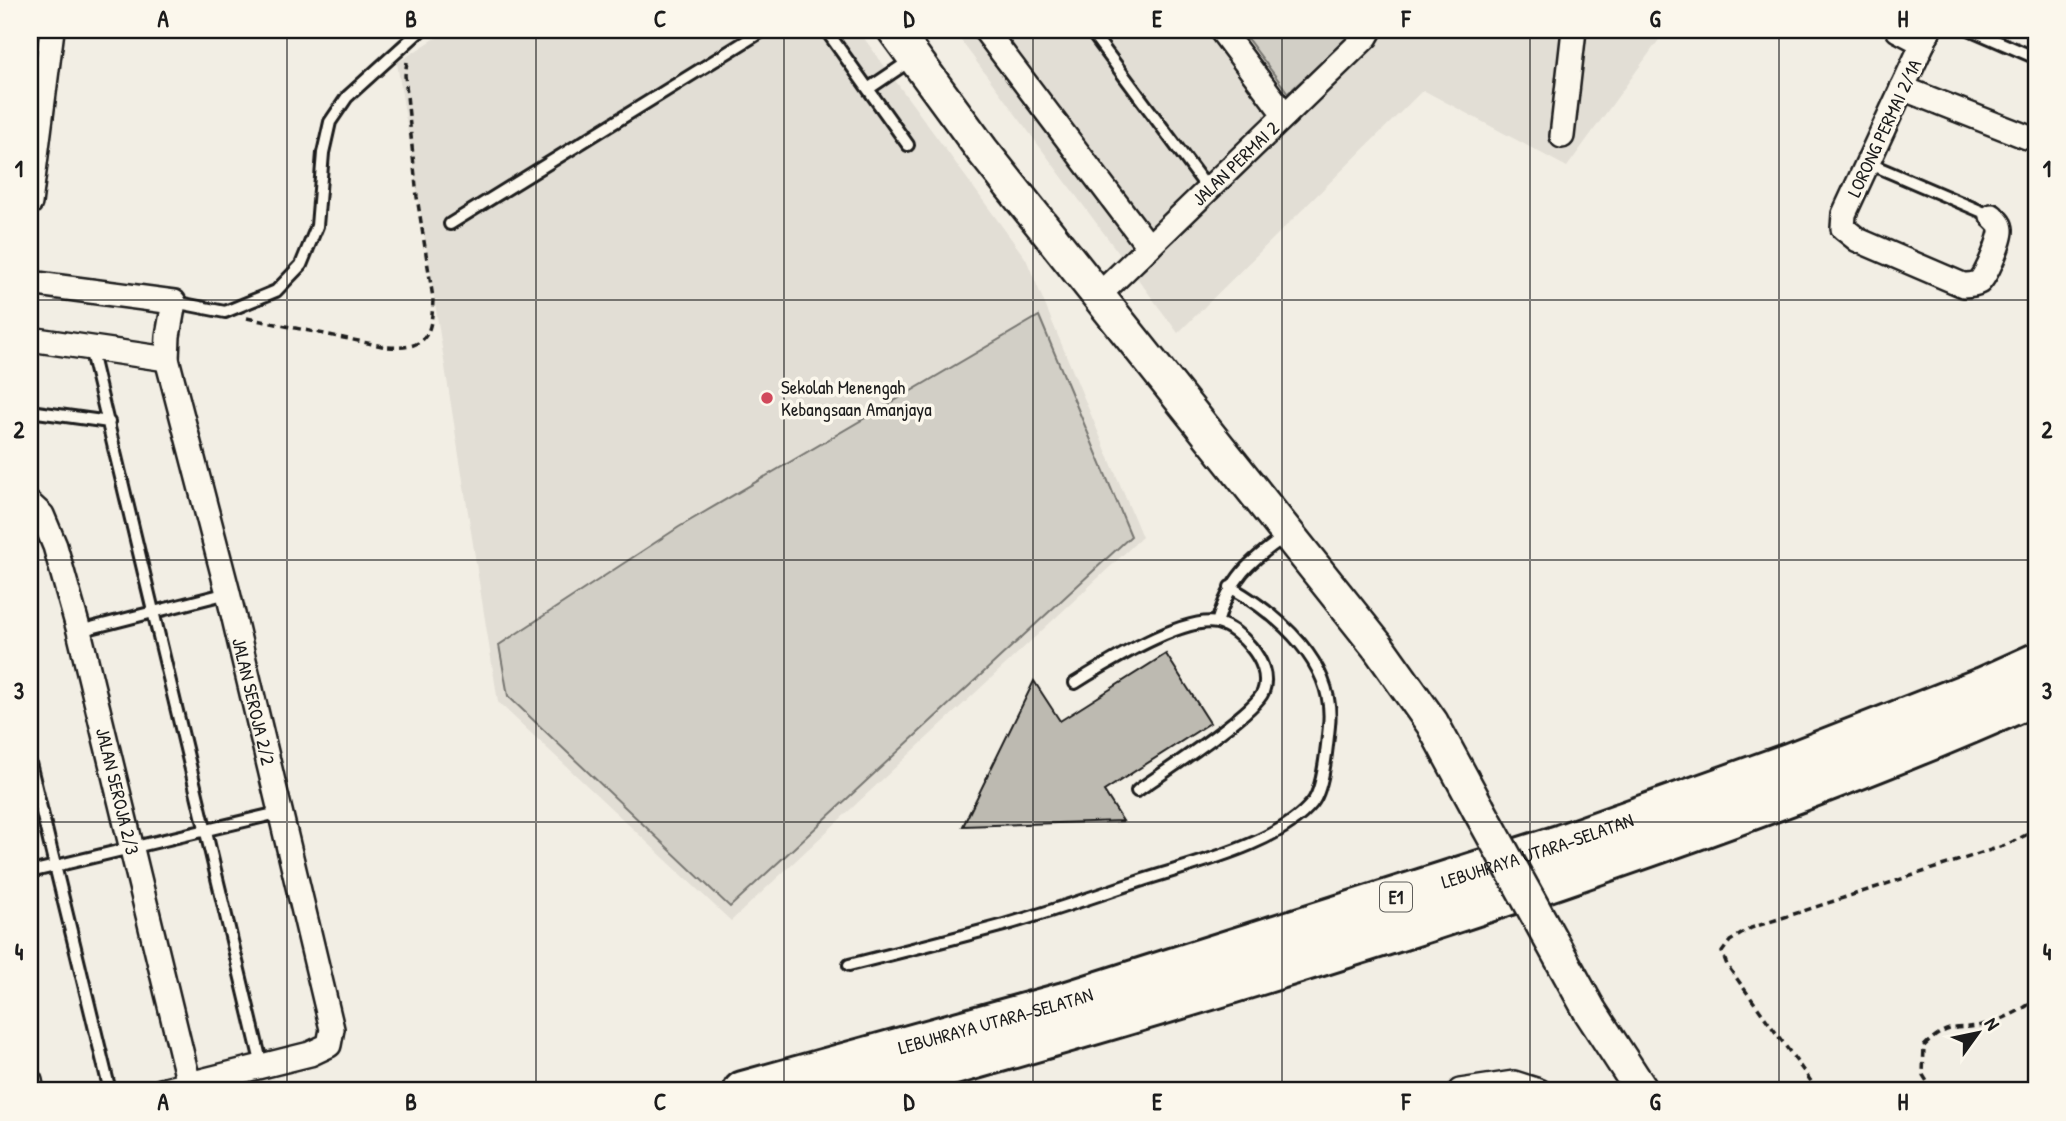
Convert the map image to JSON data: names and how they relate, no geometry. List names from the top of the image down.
{
  "streets": {
    "highway": ["LEBUHRAYA UTARA–SELATAN", "E1"],
    "street": [
      "LORONG PERMAI 2/1A",
      "JALAN PERMAI 2",
      "JALAN SEROJA 2/2",
      "JALAN SEROJA 2/3"
    ]
  },
  "places": ["Sekolah Menengah Kebangsaan Amanjaya"],
  "north": "top right",
  "grid": {
    "columns": [
      "A",
      "B",
      "C",
      "D",
      "E",
      "F",
      "G",
      "H"
    ],
    "rows": [
      "1",
      "2",
      "3",
      "4"
    ]
  }
}
